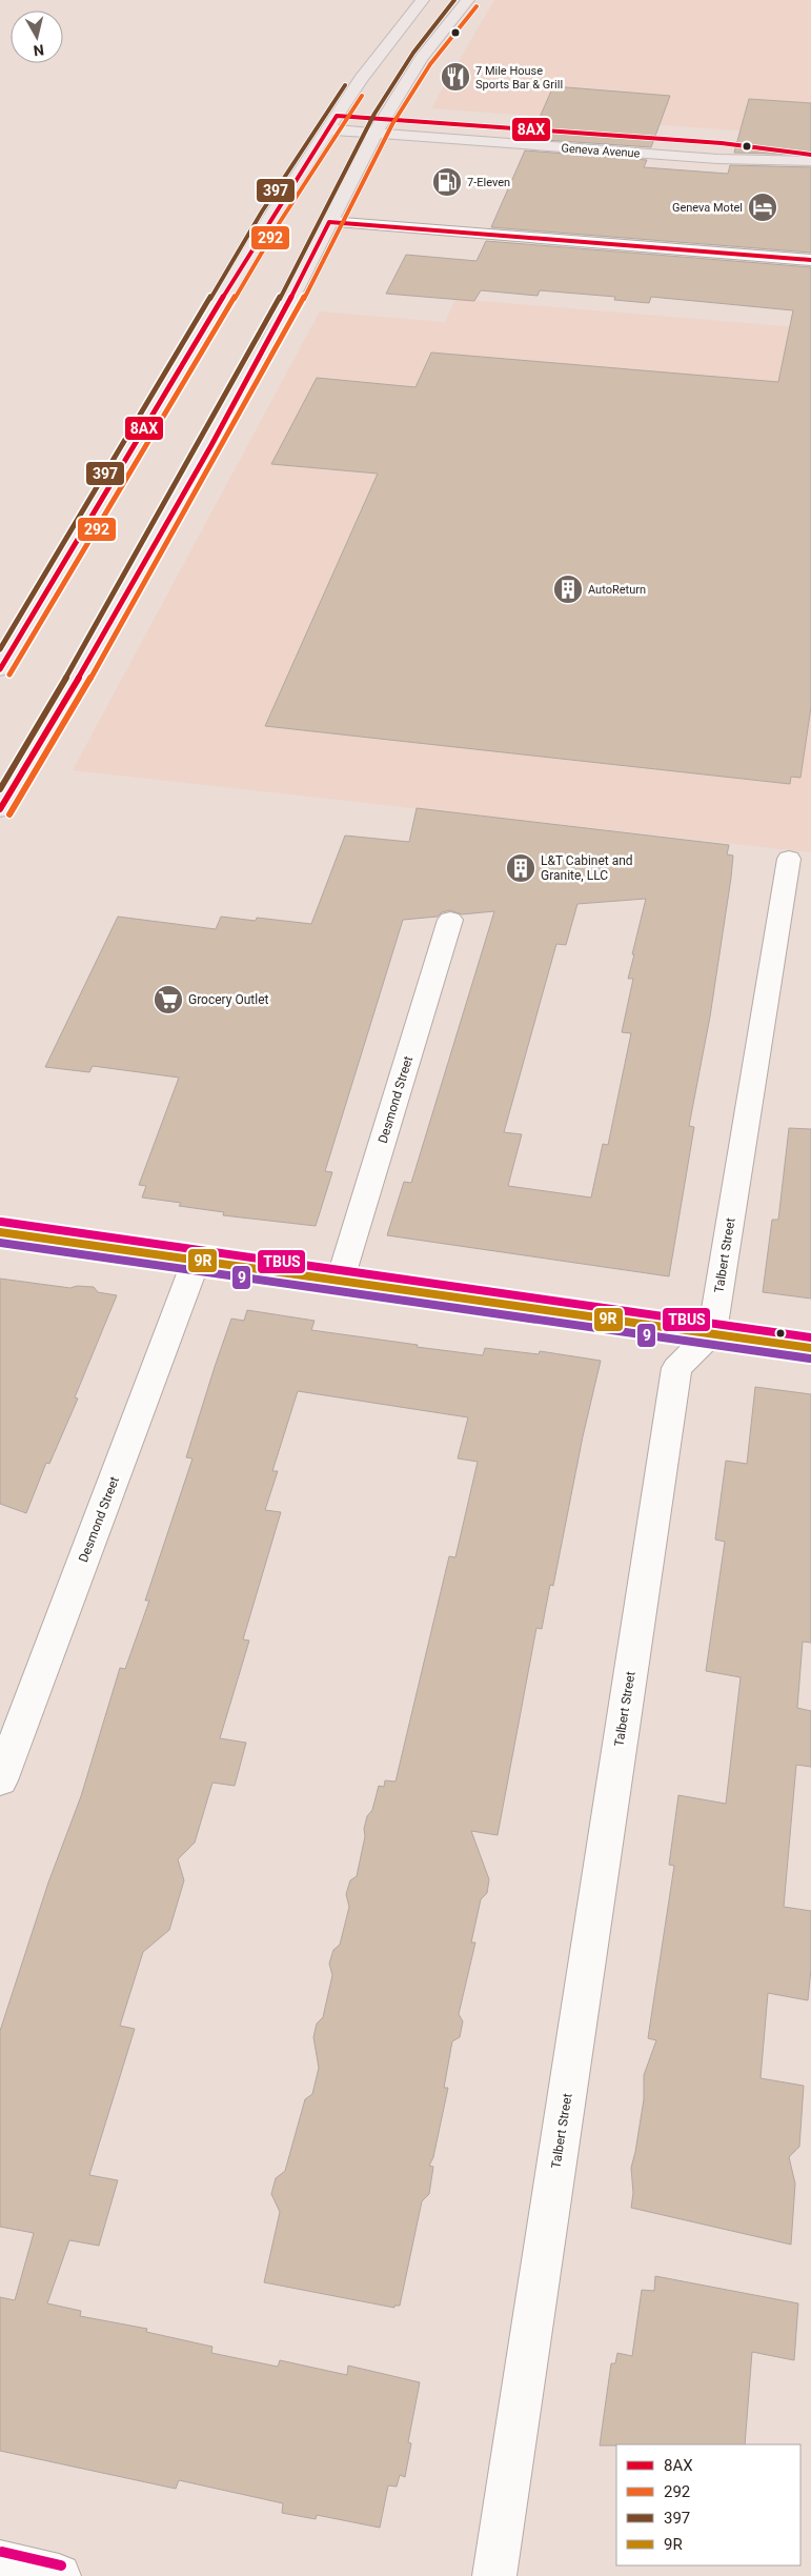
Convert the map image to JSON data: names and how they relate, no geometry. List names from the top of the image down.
{
  "streets": {
    "main road": ["Geneva Avenue"],
    "street": ["Desmond Street", "Talbert Street"]
  },
  "places": {
    "restaurant": ["7 Mile House Sports Bar & Grill"],
    "fuel station": ["7-Eleven"],
    "hotel": ["Geneva Motel"],
    "building": ["AutoReturn", "L&T Cabinet and Granite, LLC"],
    "supermarket": ["Grocery Outlet"]
  },
  "lines": [
    "transit line 397",
    "transit line 292",
    "transit line 8AX",
    "transit line TBUS",
    "transit line 9R",
    "transit line 9"
  ],
  "legend": [
    "8AX",
    "292",
    "397",
    "9R"
  ],
  "north": "bottom"
}
